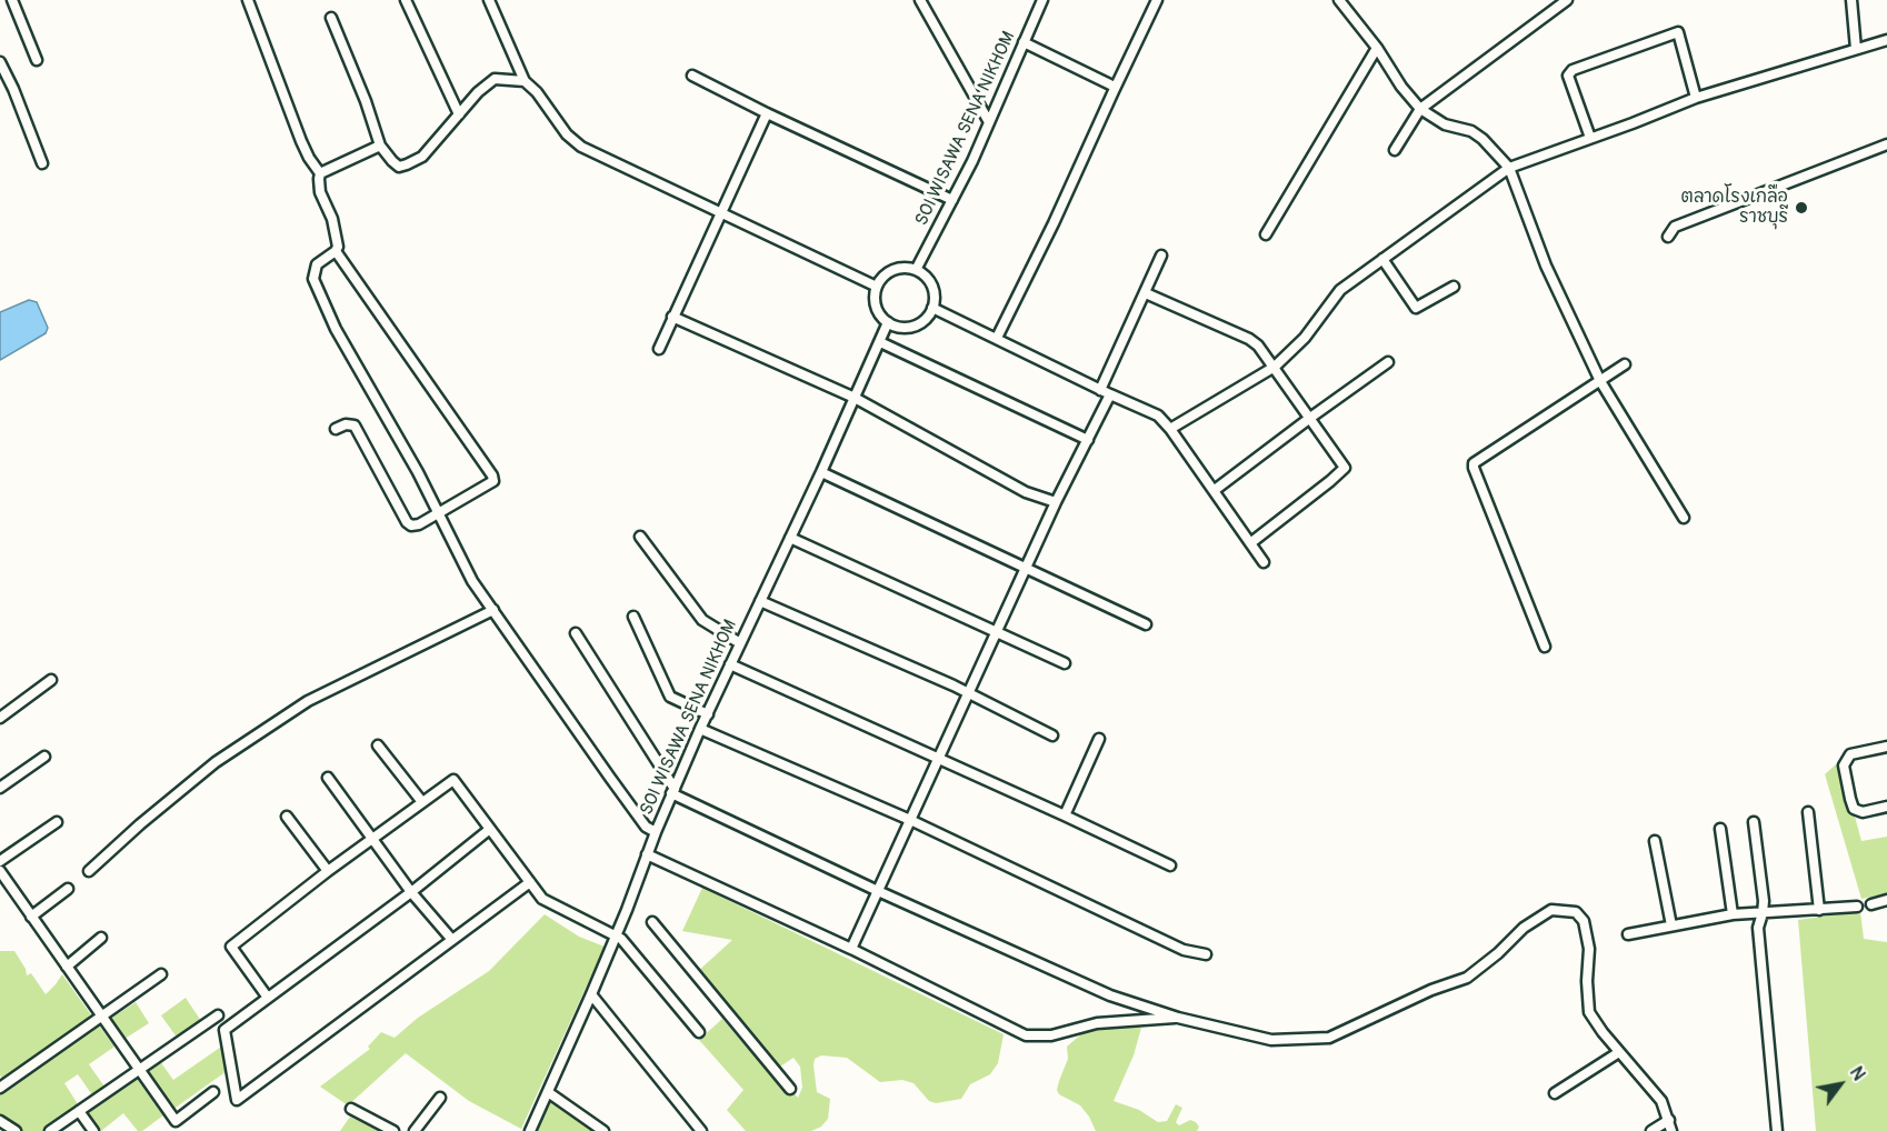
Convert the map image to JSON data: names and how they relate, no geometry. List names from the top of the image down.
{
  "streets": {
    "street": ["SOI WISAWA SENA NIKHOM"]
  },
  "places": ["ตลาดโรงเกลือ ราชบุรี"],
  "north": "top right"
}
